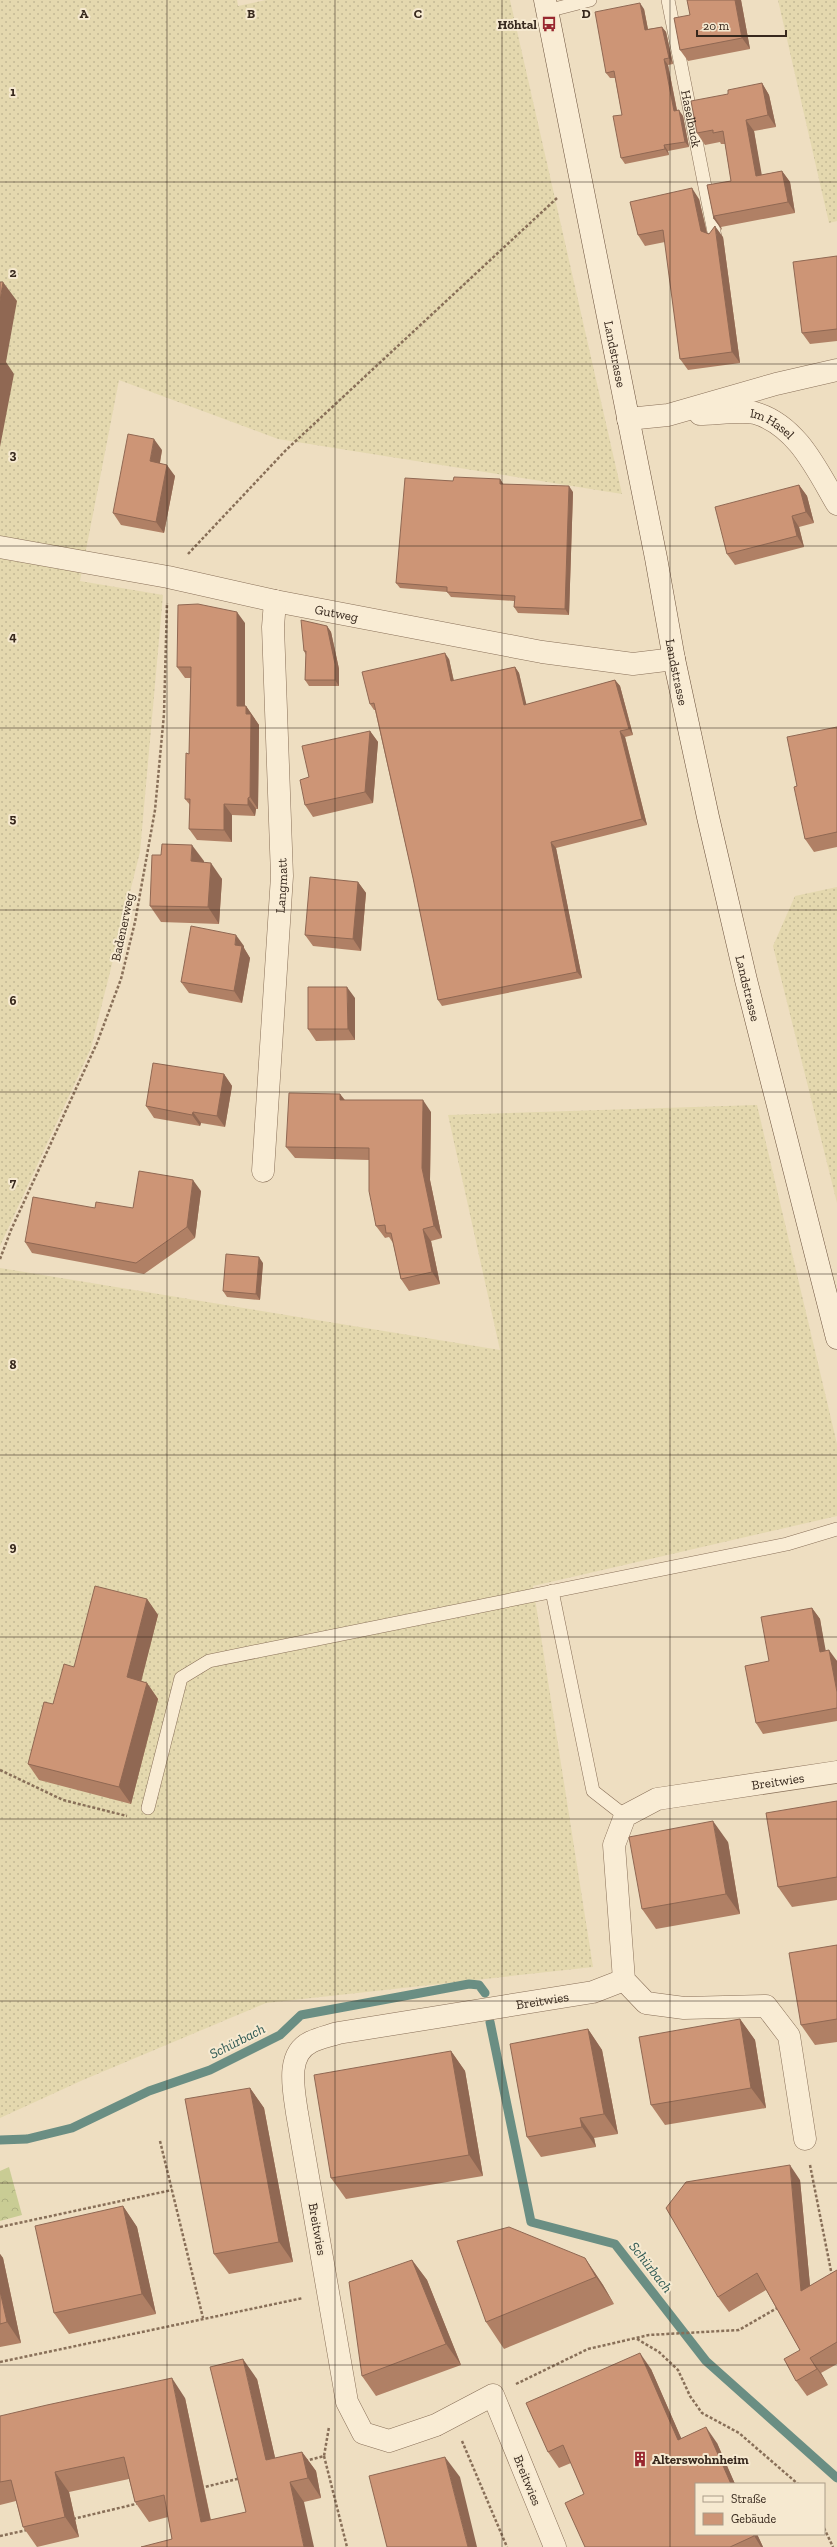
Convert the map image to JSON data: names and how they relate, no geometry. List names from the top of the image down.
{
  "streets": {
    "street": [
      "Landstrasse",
      "Im Hasel",
      "Gutweg",
      "Langmatt",
      "Breitwies"
    ],
    "lane": ["Haselbuck"],
    "path": ["Badenerweg"]
  },
  "crossings": [
    ["Landstrasse", "Im Hasel"],
    ["Landstrasse", "Gutweg"],
    ["Gutweg", "Langmatt"],
    ["Gutweg", "Badenerweg"]
  ],
  "water": ["Schürbach"],
  "places": {
    "bus stop": ["Höhtal"],
    "building": ["Alterswohnheim"]
  },
  "legend": ["Straße", "Gebäude"],
  "scale_bar": "20 m",
  "grid": {
    "columns": [
      "A",
      "B",
      "C",
      "D"
    ],
    "rows": [
      "1",
      "2",
      "3",
      "4",
      "5",
      "6",
      "7",
      "8",
      "9"
    ]
  }
}
